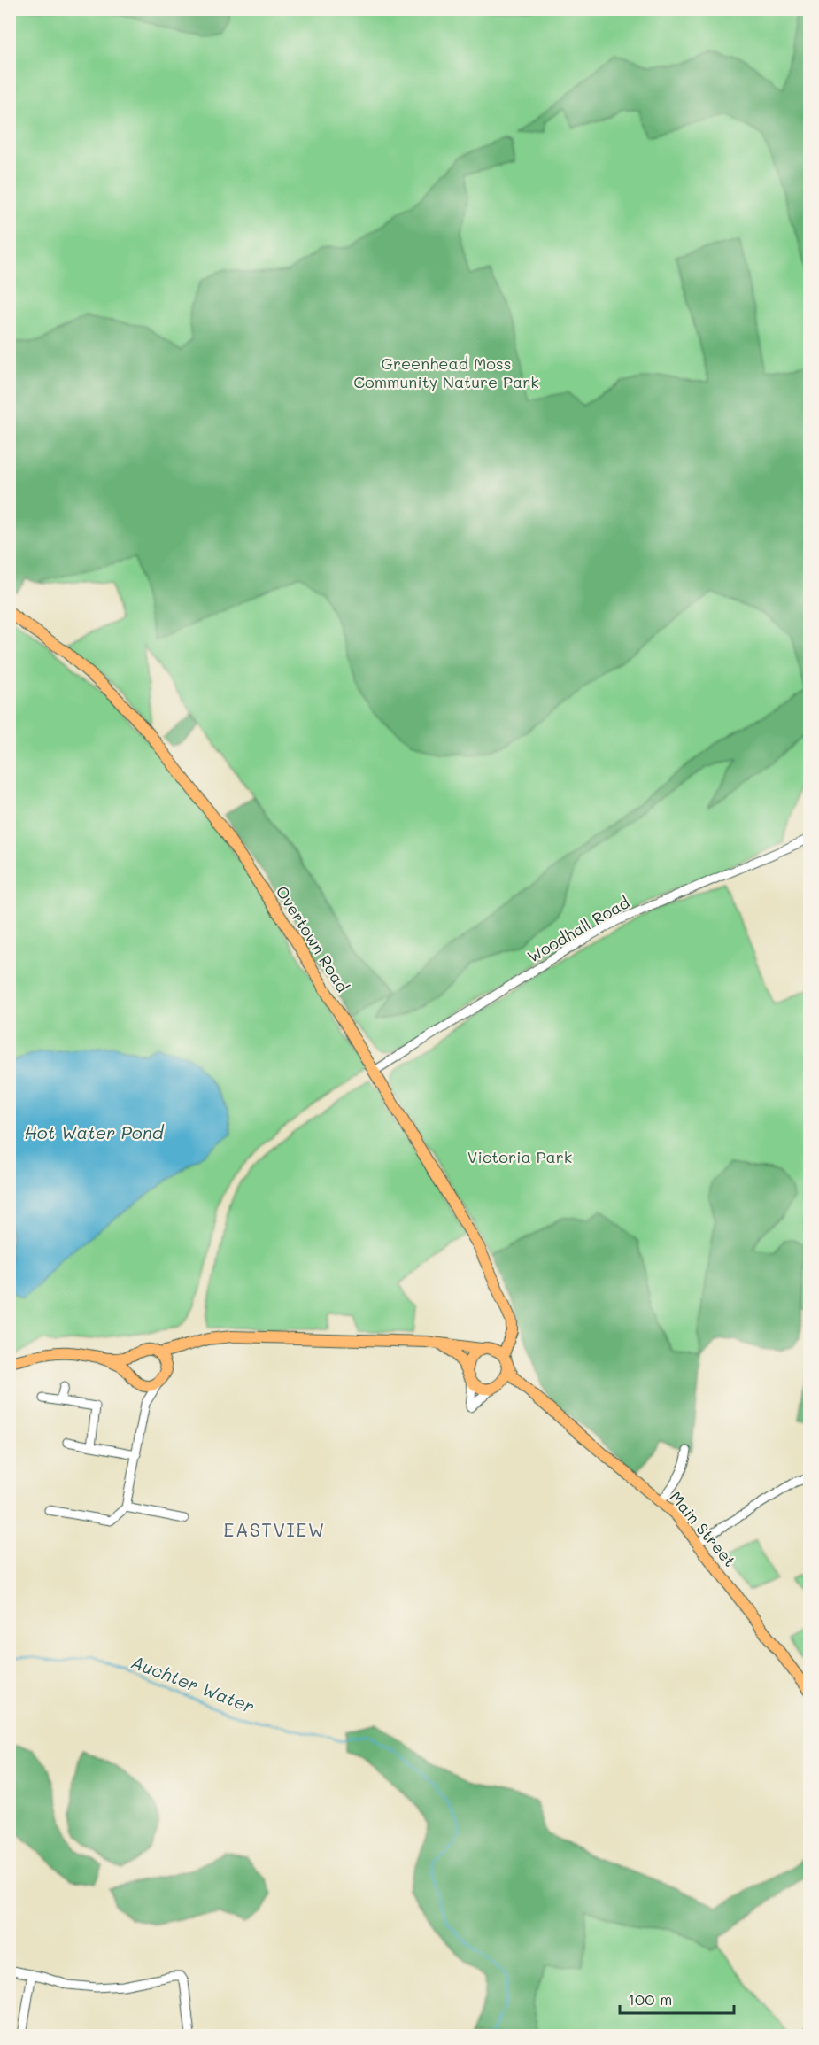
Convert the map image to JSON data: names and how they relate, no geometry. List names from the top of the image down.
{
  "streets": {
    "main road": ["Overtown Road", "Main Street"],
    "street": ["Woodhall Road"]
  },
  "crossings": [
    ["Woodhall Road", "Overtown Road"],
    ["Overtown Road", "Main Street"]
  ],
  "districts": ["EASTVIEW"],
  "water": ["Hot Water Pond", "Auchter Water"],
  "parks": ["Greenhead Moss Community Nature Park", "Victoria Park"],
  "scale_bar": "100 m"
}
